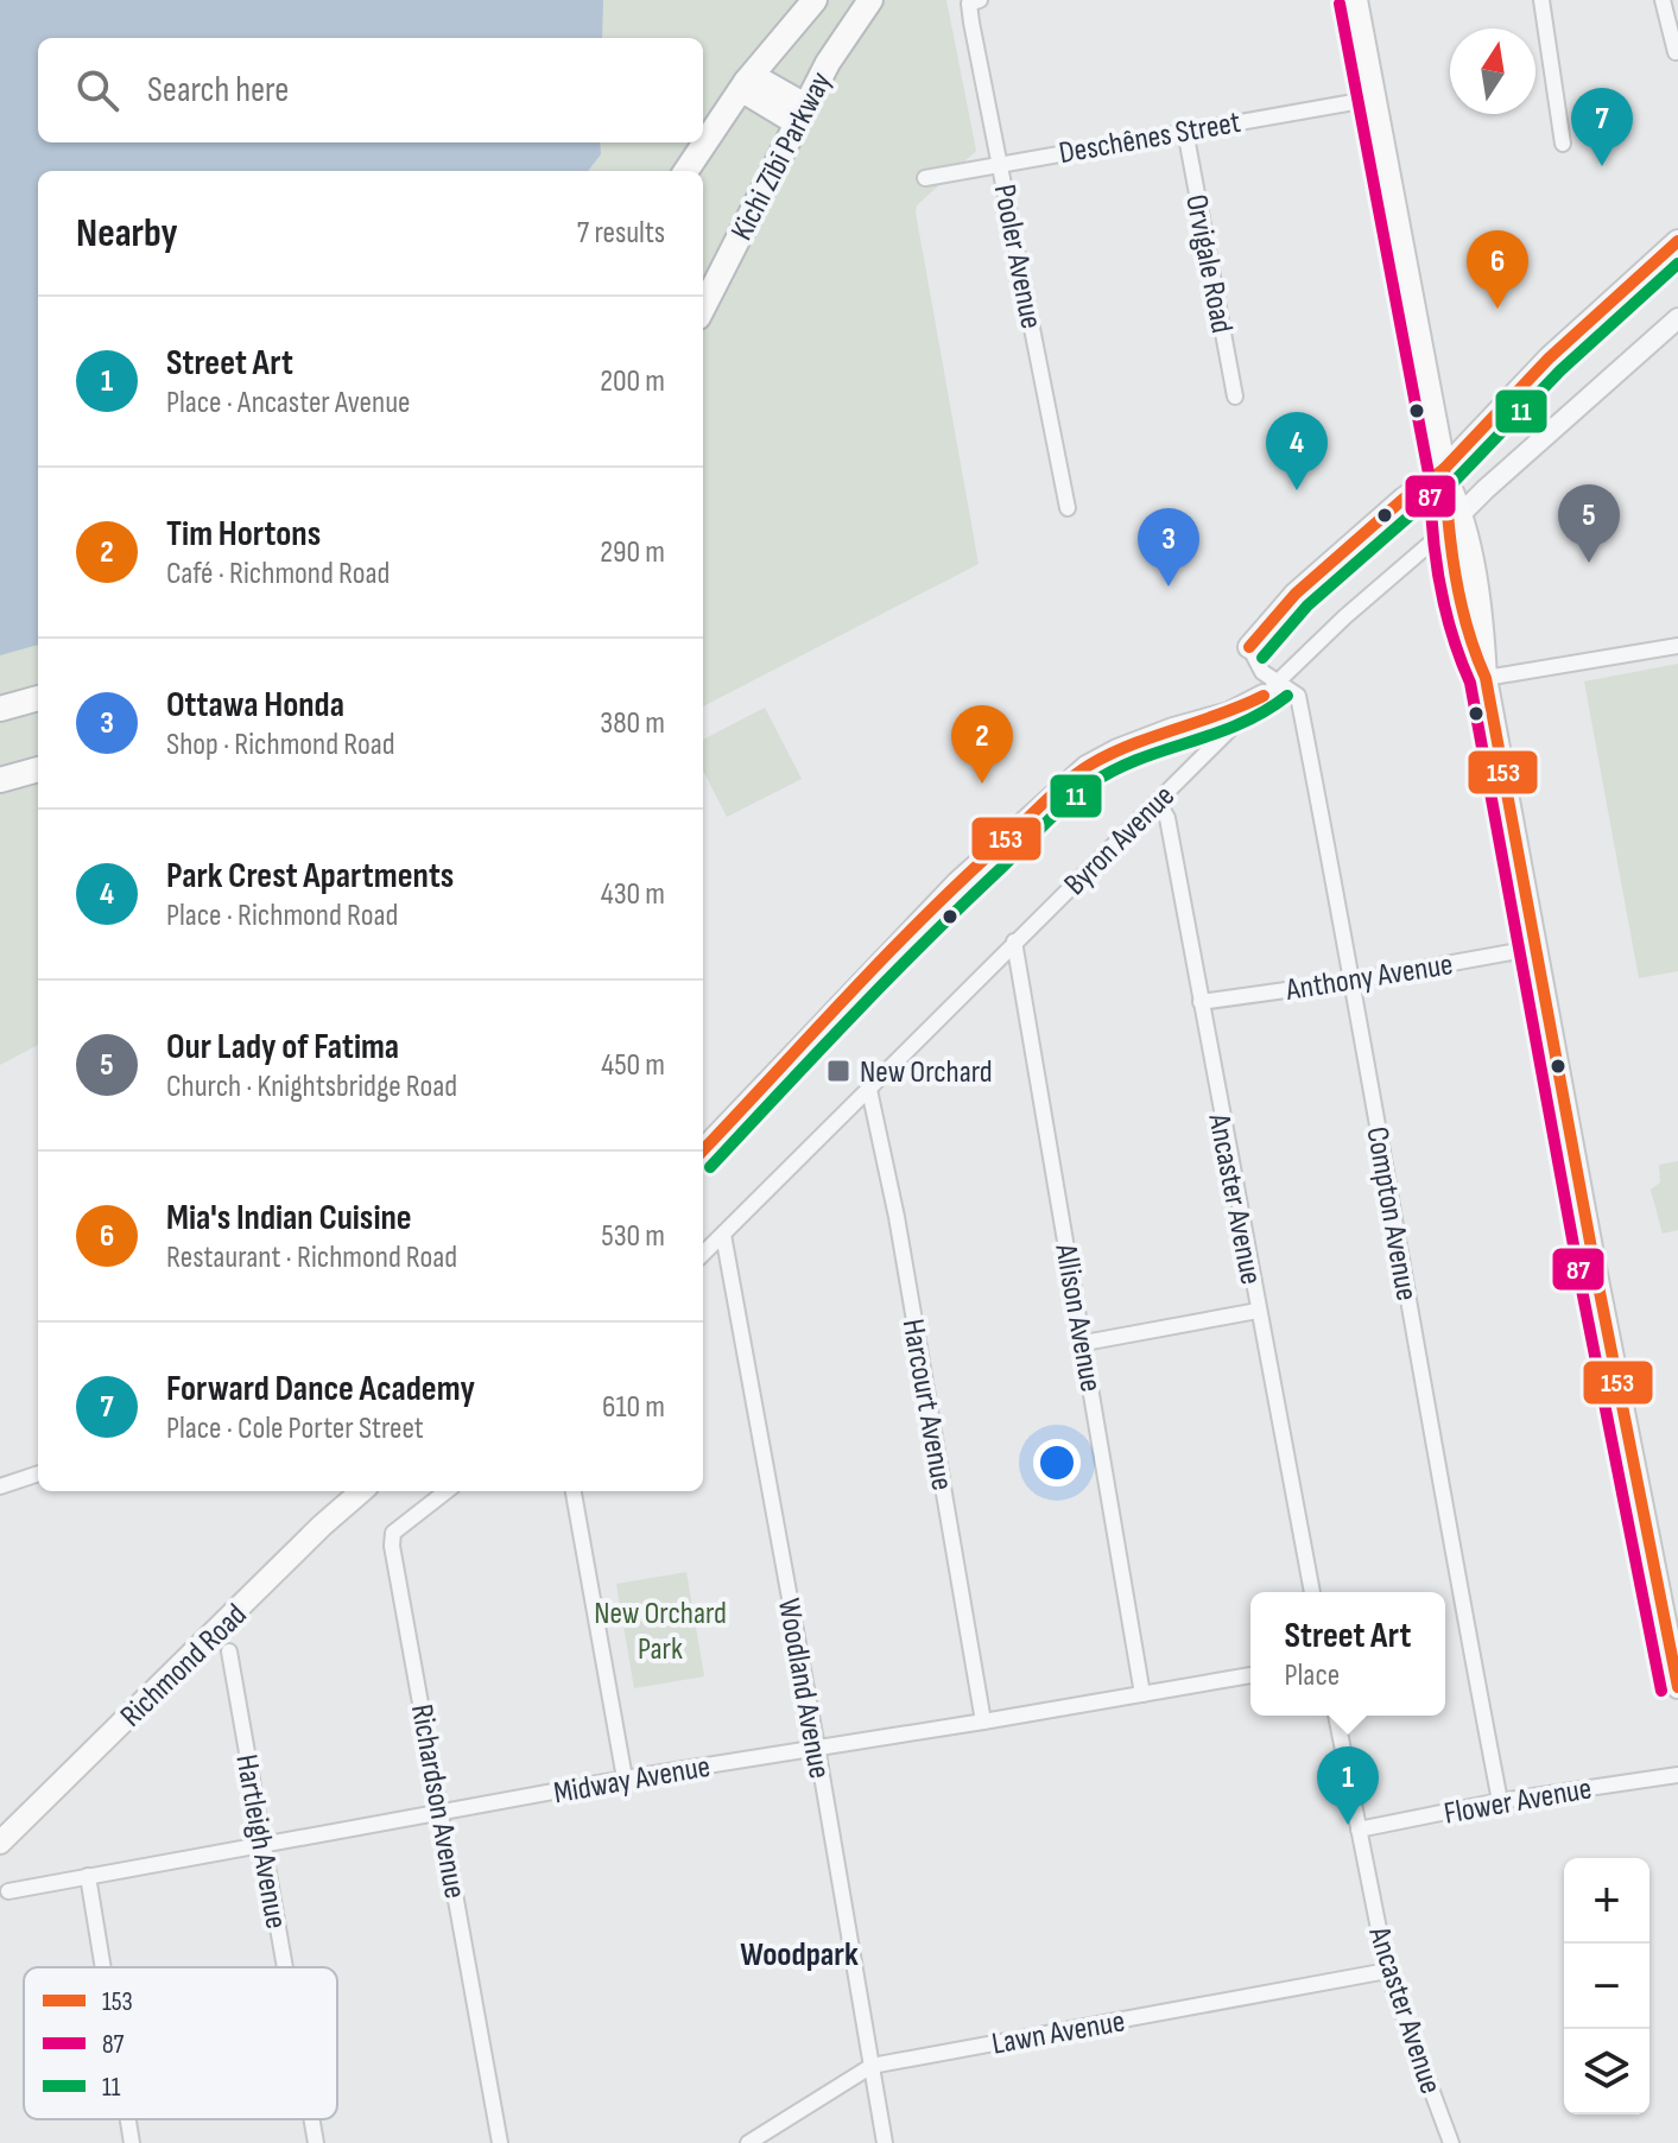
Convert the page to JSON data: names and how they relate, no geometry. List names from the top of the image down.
{
  "streets": {
    "highway": ["Kichi Zībī Parkway"],
    "main road": ["Richmond Road"],
    "street": [
      "Deschênes Street",
      "Pooler Avenue",
      "Orvigale Road",
      "Byron Avenue",
      "Anthony Avenue",
      "Ancaster Avenue",
      "Compton Avenue",
      "Allison Avenue",
      "Harcourt Avenue",
      "Woodland Avenue",
      "Midway Avenue",
      "Flower Avenue",
      "Richardson Avenue",
      "Hartleigh Avenue",
      "Lawn Avenue"
    ]
  },
  "crossings": [
    ["Deschênes Street", "Pooler Avenue"],
    ["Deschênes Street", "Orvigale Road"],
    ["Byron Avenue", "Ancaster Avenue"],
    ["Byron Avenue", "Compton Avenue"],
    ["Byron Avenue", "Allison Avenue"],
    ["Byron Avenue", "Harcourt Avenue"],
    ["Byron Avenue", "Woodland Avenue"],
    ["Anthony Avenue", "Ancaster Avenue"],
    ["Anthony Avenue", "Compton Avenue"],
    ["Ancaster Avenue", "Flower Avenue"],
    ["Ancaster Avenue", "Lawn Avenue"],
    ["Compton Avenue", "Flower Avenue"],
    ["Allison Avenue", "Midway Avenue"],
    ["Harcourt Avenue", "Midway Avenue"],
    ["Woodland Avenue", "Midway Avenue"],
    ["Woodland Avenue", "Lawn Avenue"],
    ["Midway Avenue", "Richardson Avenue"],
    ["Midway Avenue", "Hartleigh Avenue"]
  ],
  "districts": ["Woodpark"],
  "parks": ["New Orchard Park"],
  "places": {
    "transit": ["New Orchard"]
  },
  "lines": ["transit line 87", "transit line 153", "transit line 11"],
  "legend": ["153", "87", "11"],
  "north": "top",
  "page": {
    "search": "Search here",
    "pins": [
      "7",
      "6",
      "4",
      "5",
      "3",
      "2",
      "1"
    ],
    "heading": ["Nearby", "7 results"],
    "list": [
      {
        "mark": "1",
        "name": "Street Art",
        "note": "Place · Ancaster Avenue",
        "value": "200 m"
      },
      {
        "mark": "2",
        "name": "Tim Hortons",
        "note": "Café · Richmond Road",
        "value": "290 m"
      },
      {
        "mark": "3",
        "name": "Ottawa Honda",
        "note": "Shop · Richmond Road",
        "value": "380 m"
      },
      {
        "mark": "4",
        "name": "Park Crest Apartments",
        "note": "Place · Richmond Road",
        "value": "430 m"
      },
      {
        "mark": "5",
        "name": "Our Lady of Fatima",
        "note": "Church · Knightsbridge Road",
        "value": "450 m"
      },
      {
        "mark": "6",
        "name": "Mia's Indian Cuisine",
        "note": "Restaurant · Richmond Road",
        "value": "530 m"
      },
      {
        "mark": "7",
        "name": "Forward Dance Academy",
        "note": "Place · Cole Porter Street",
        "value": "610 m"
      }
    ],
    "popup": ["Street Art", "Place"],
    "map_buttons": ["+", "−"]
  }
}
